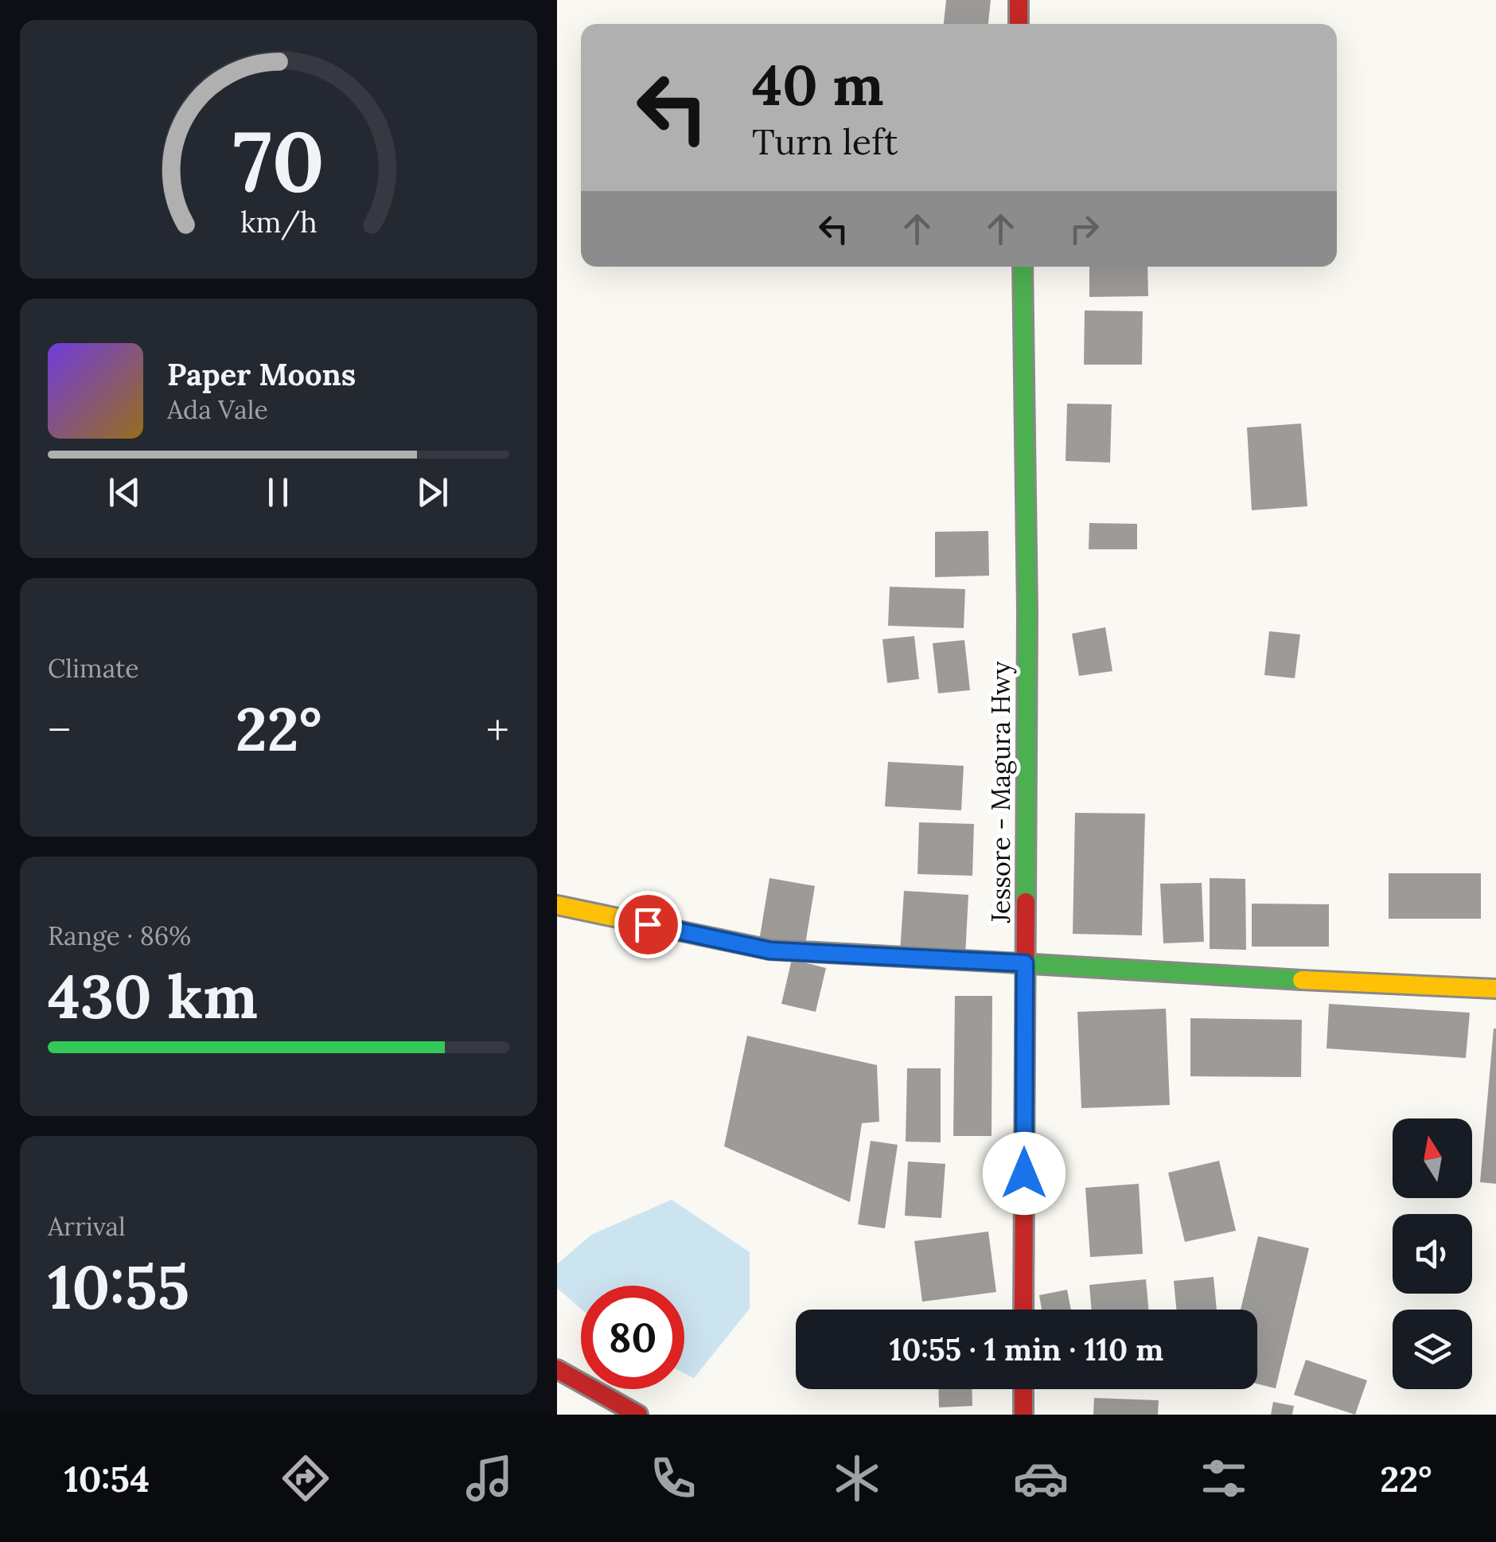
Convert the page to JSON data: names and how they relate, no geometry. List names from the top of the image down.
{
  "streets": {
    "main road": ["Jessore - Magura Hwy"]
  },
  "north": "top",
  "page": {
    "turn": ["40 m", "Turn left"],
    "song": ["Paper Moons", "Ada Vale"],
    "tile": [
      "Climate",
      ["Range · 86%", "430 km"],
      ["Arrival", "10:55"]
    ],
    "heat": ["−", "22°", "+"],
    "limit": "80",
    "trip": "10:55 · 1 min · 110 m",
    "tabs": ["10:54", "22°"],
    "gauge": ["70", "km/h"]
  }
}
